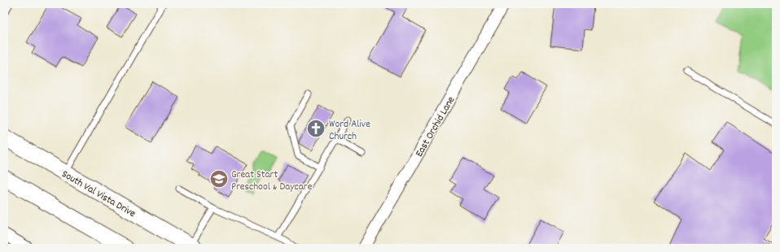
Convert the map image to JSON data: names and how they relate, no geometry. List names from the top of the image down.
{
  "streets": {
    "main road": ["South Val Vista Drive"],
    "street": ["East Orchid Lane"]
  },
  "places": {
    "church": ["Word Alive Church"],
    "school or university": ["Great Start Preschool & Daycare"]
  }
}
